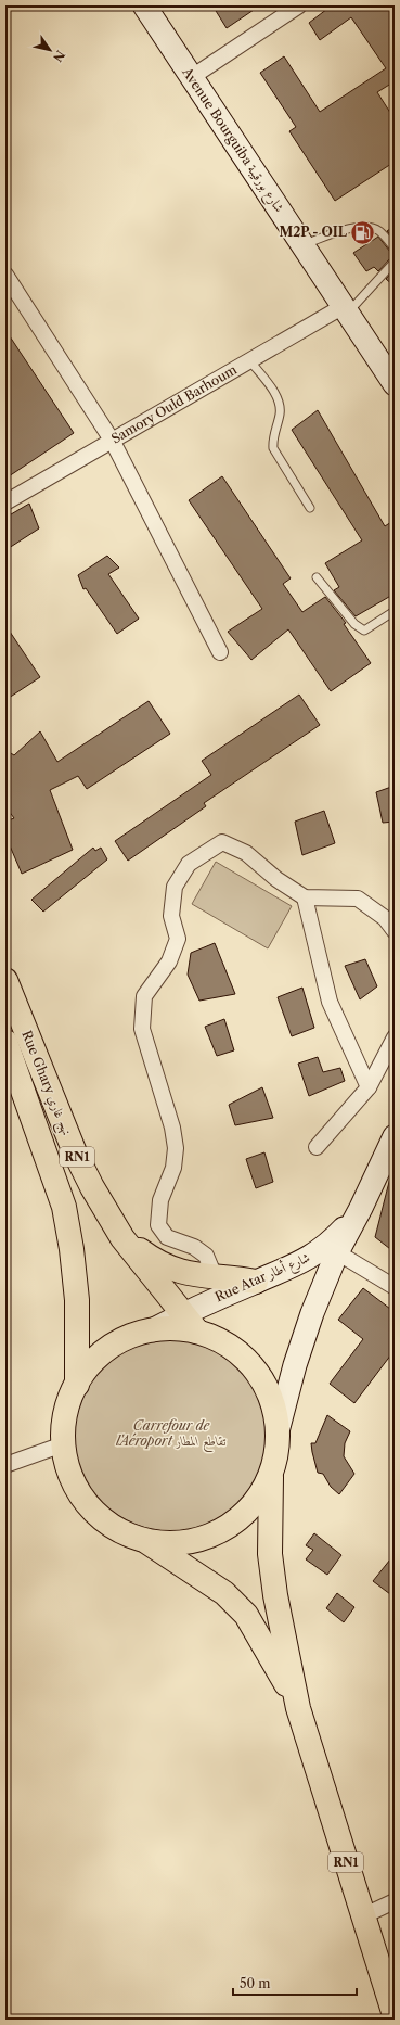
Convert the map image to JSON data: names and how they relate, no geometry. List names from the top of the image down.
{
  "streets": {
    "highway": ["Rue Ghary نهج غاري", "RN1"],
    "street": ["Avenue Bourguiba شارع بورقيبة", "Samory Ould Barhoum", "Rue Atar شارع أطار"]
  },
  "crossings": [
    ["Avenue Bourguiba شارع بورقيبة", "Samory Ould Barhoum"],
    ["Rue Ghary نهج غاري", "Rue Atar شارع أطار"]
  ],
  "parks": ["Carrefour de l'Aéroport تقاطع المطار"],
  "places": {
    "fuel station": ["M2P - OIL"]
  },
  "scale_bar": "50 m",
  "north": "bottom right"
}
